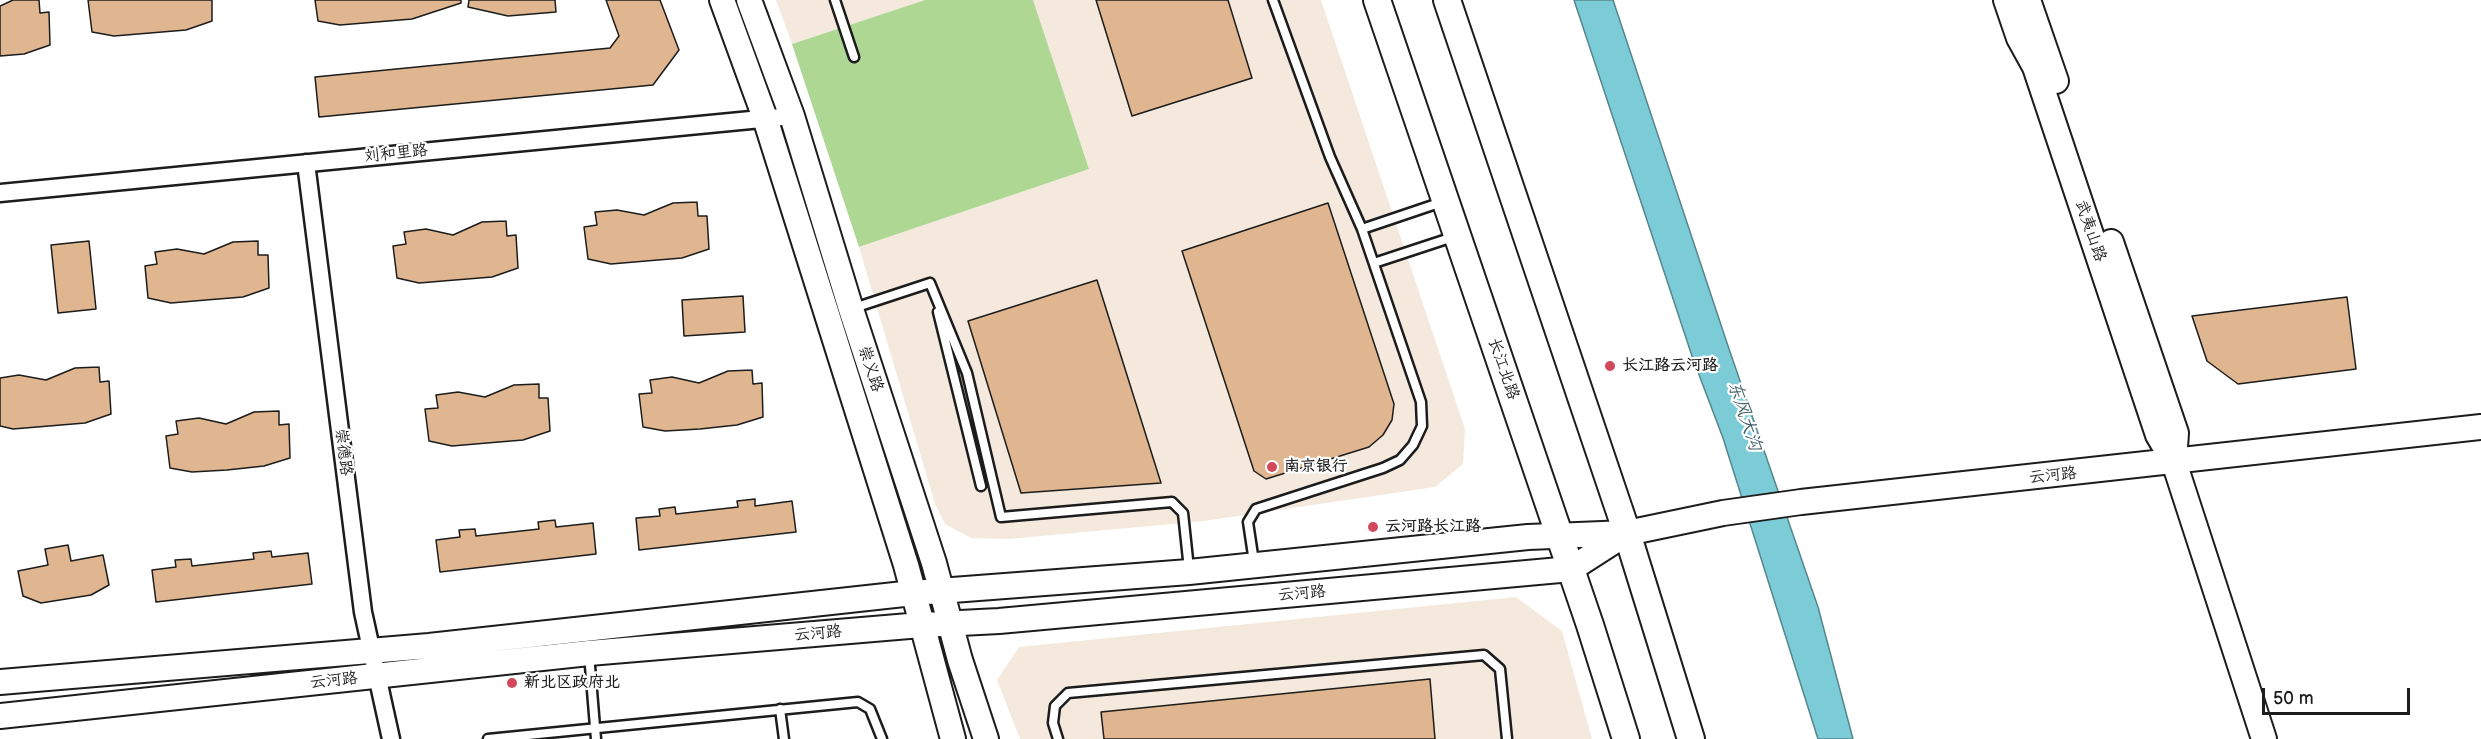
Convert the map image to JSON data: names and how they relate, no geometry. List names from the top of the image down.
{
  "streets": {
    "main road": ["长江北路"],
    "street": [
      "刘和里路",
      "武夷山路",
      "崇义路",
      "崇德路",
      "云河路"
    ]
  },
  "crossings": [
    ["刘和里路", "崇义路"],
    ["刘和里路", "崇德路"],
    ["武夷山路", "云河路"],
    ["崇义路", "云河路"],
    ["长江北路", "云河路"],
    ["崇德路", "云河路"]
  ],
  "water": ["东风大沟"],
  "places": [
    "长江路云河路",
    "南京银行",
    "云河路长江路",
    "新北区政府北"
  ],
  "scale_bar": "50 m"
}
